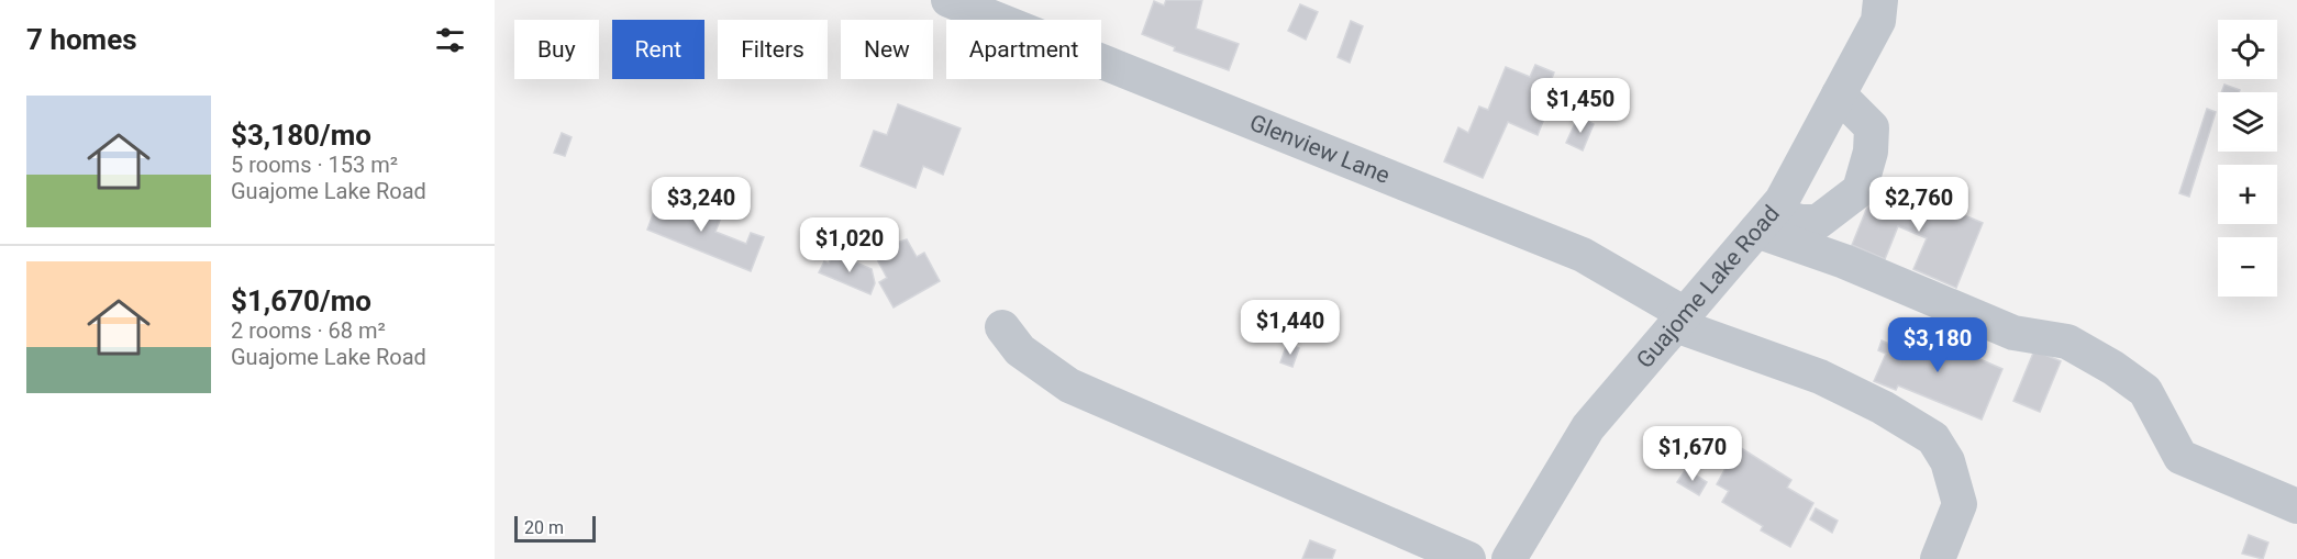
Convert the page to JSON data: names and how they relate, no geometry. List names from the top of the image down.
{
  "streets": {
    "street": ["Glenview Lane", "Guajome Lake Road"]
  },
  "crossings": [
    ["Glenview Lane", "Guajome Lake Road"]
  ],
  "scale_bar": "20 m",
  "page": {
    "heading": "7 homes",
    "map_buttons": ["+", "−"],
    "chip": [
      "Buy",
      "Rent",
      "Filters",
      "New",
      "Apartment"
    ],
    "price": [
      "$1,450",
      "$3,240",
      "$2,760",
      "$1,020",
      "$1,440",
      "$3,180",
      "$1,670"
    ],
    "list": [
      {
        "name": "$3,180/mo",
        "note": "5 rooms · 153 m² · Guajome Lake Road"
      },
      {
        "name": "$1,670/mo",
        "note": "2 rooms · 68 m² · Guajome Lake Road"
      }
    ],
    "scale": "20 m"
  }
}
